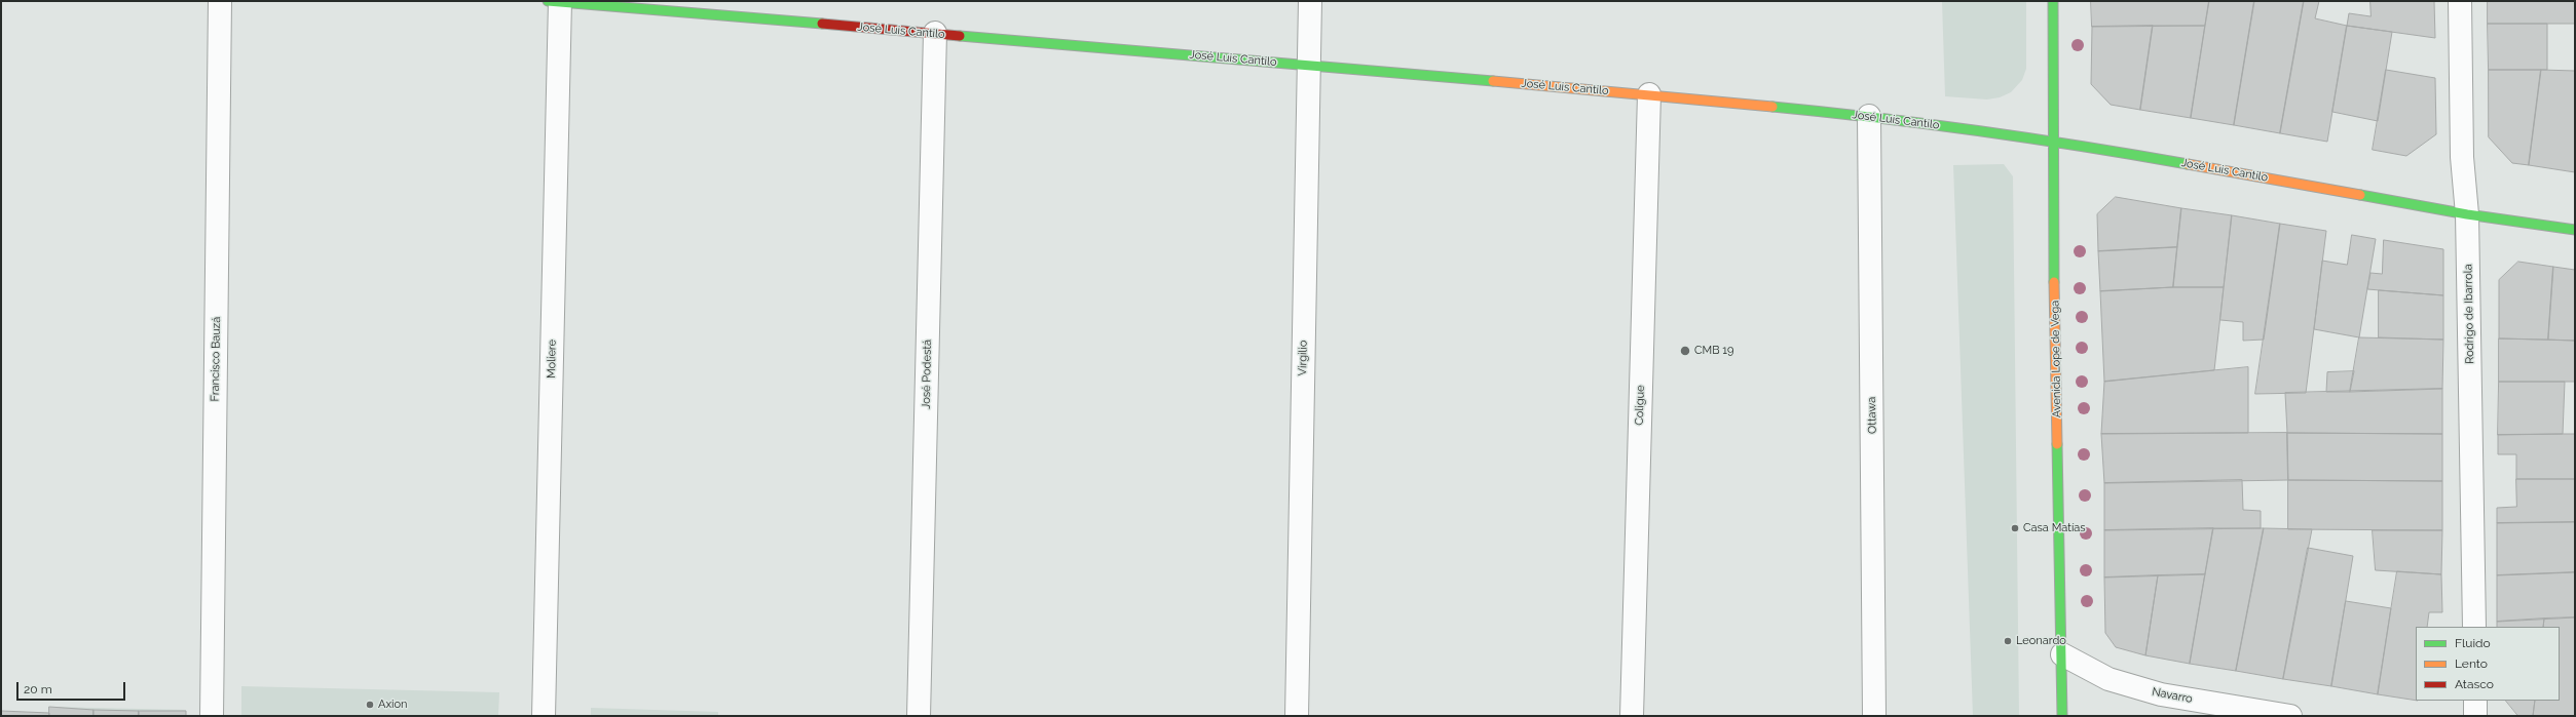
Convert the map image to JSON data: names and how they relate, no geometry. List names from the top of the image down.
{
  "streets": {
    "street": [
      "José Luis Cantilo",
      "Rodrigo de Ibarrola",
      "Virgilio",
      "Francisco Bauzá",
      "Moliere",
      "Avenida Lope de Vega",
      "José Podestá",
      "Coligue",
      "Ottawa",
      "Navarro"
    ]
  },
  "crossings": [
    ["José Luis Cantilo", "Rodrigo de Ibarrola"],
    ["José Luis Cantilo", "Virgilio"],
    ["José Luis Cantilo", "Moliere"],
    ["José Luis Cantilo", "Avenida Lope de Vega"],
    ["José Luis Cantilo", "José Podestá"],
    ["José Luis Cantilo", "Coligue"],
    ["José Luis Cantilo", "Ottawa"],
    ["Avenida Lope de Vega", "Navarro"]
  ],
  "places": [
    "CMB 19",
    "Casa Matías",
    "Leonardo",
    "Axion"
  ],
  "legend": ["Fluido", "Lento", "Atasco"],
  "scale_bar": "20 m"
}
